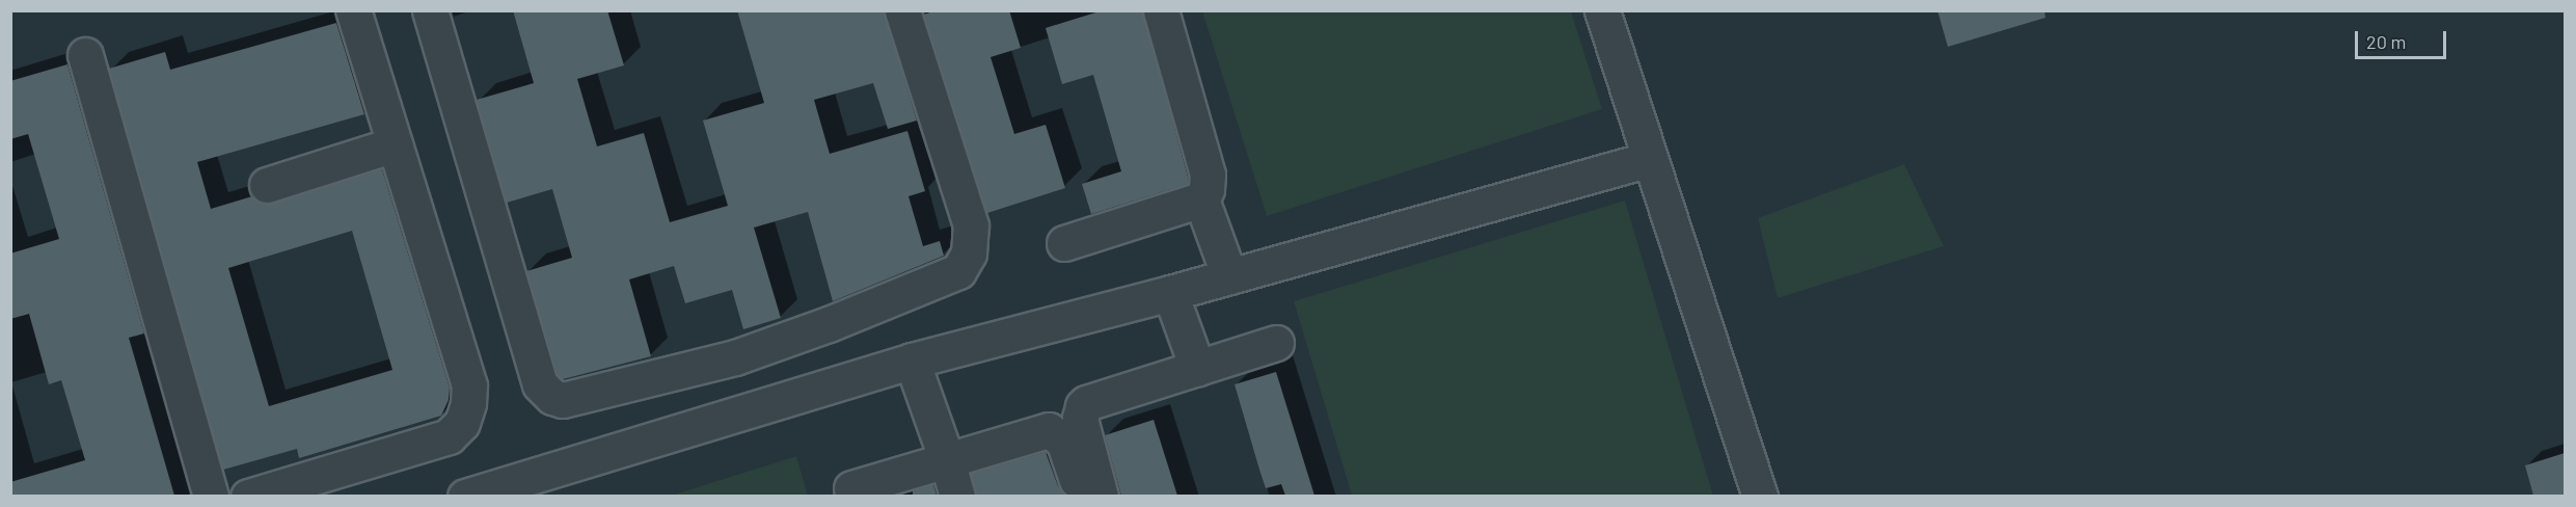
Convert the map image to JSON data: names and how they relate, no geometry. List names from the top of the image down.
{
  "scale_bar": "20 m"
}
